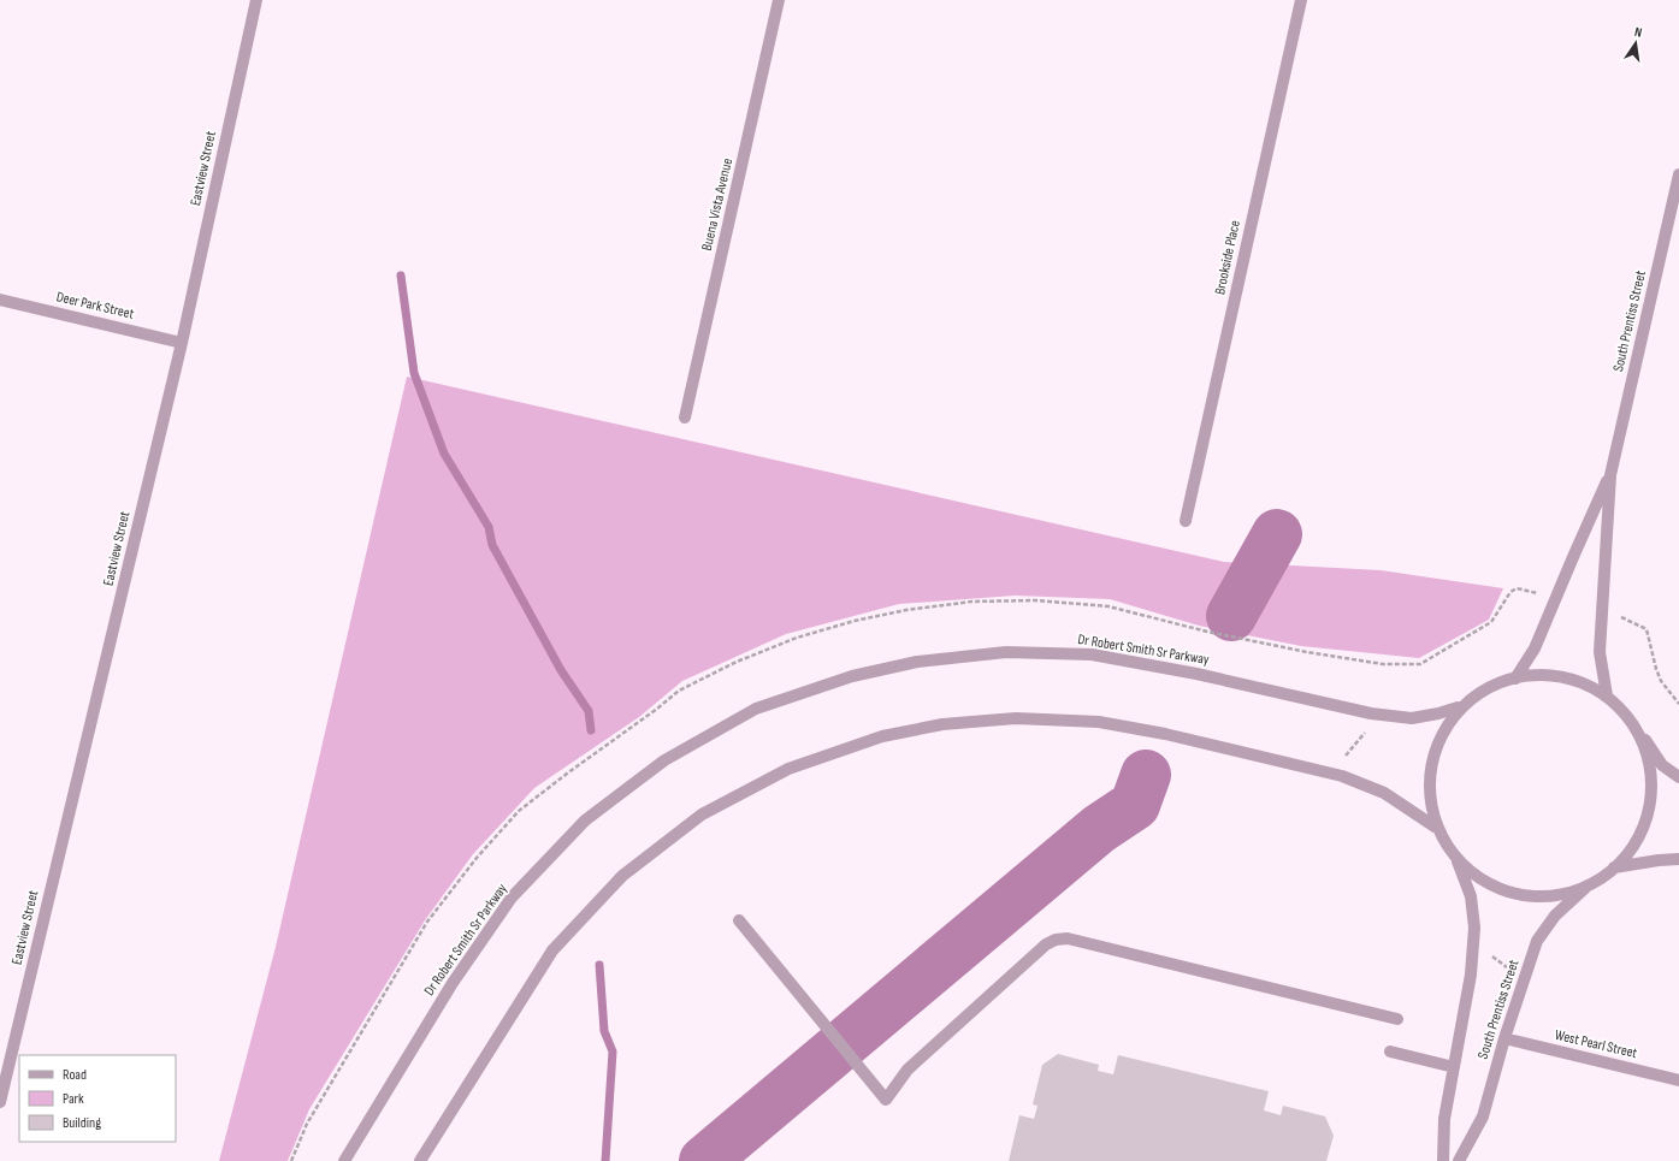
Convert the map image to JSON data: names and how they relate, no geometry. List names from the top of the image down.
{
  "streets": {
    "street": [
      "Eastview Street",
      "Buena Vista Avenue",
      "Brookside Place",
      "Deer Park Street",
      "South Prentiss Street",
      "Dr Robert Smith Sr Parkway",
      "West Pearl Street"
    ]
  },
  "crossings": [
    ["Eastview Street", "Deer Park Street"],
    ["South Prentiss Street", "West Pearl Street"]
  ],
  "legend": ["Road", "Park", "Building"],
  "north": "top"
}
